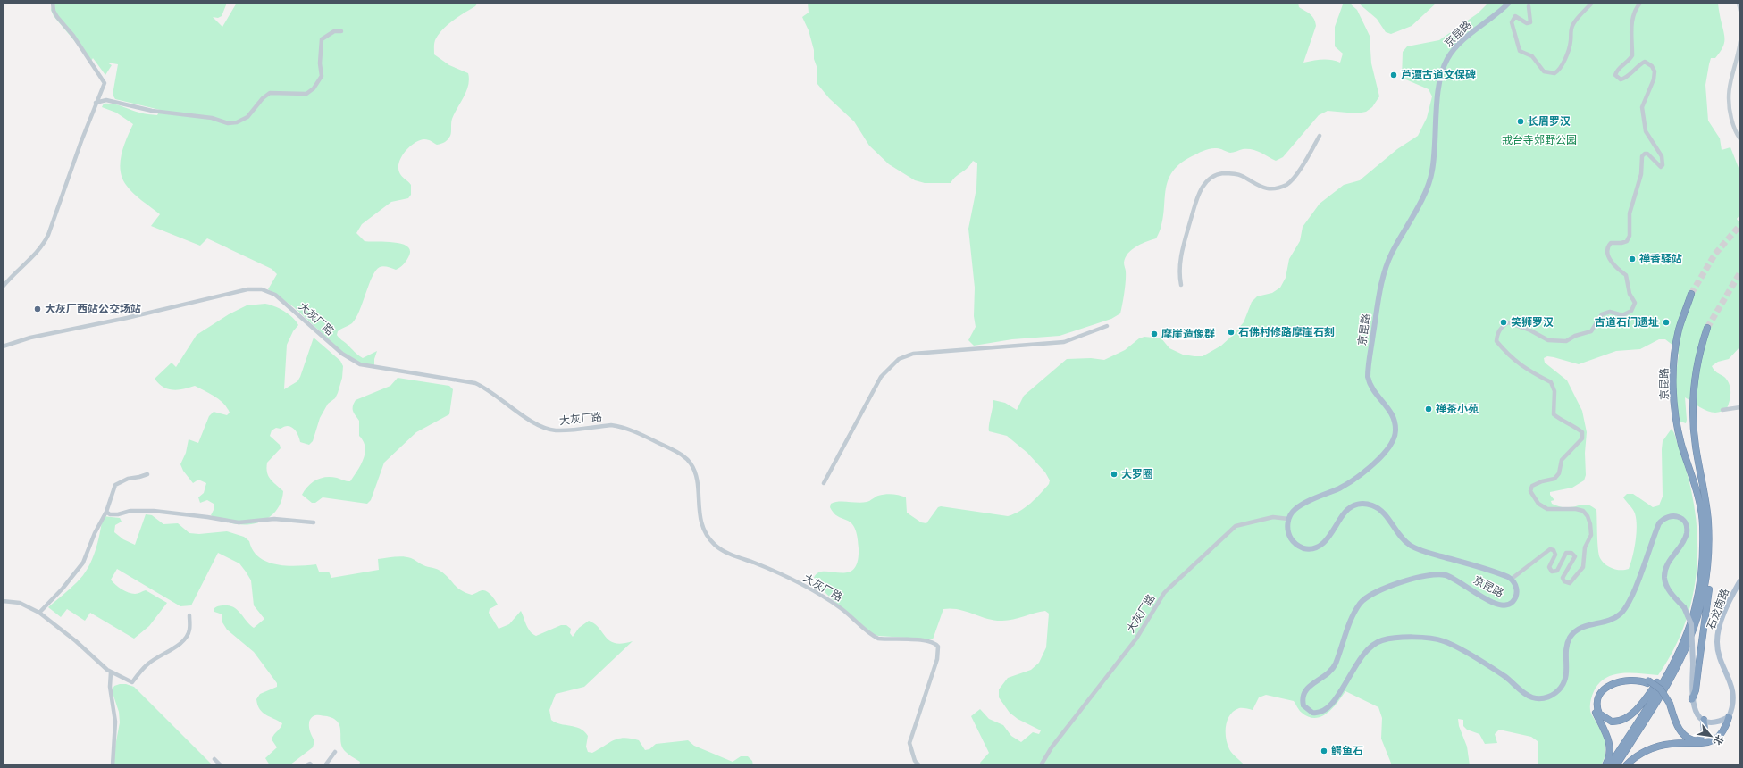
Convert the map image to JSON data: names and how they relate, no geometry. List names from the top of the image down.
{
  "streets": {
    "highway": ["京昆路"],
    "main road": ["石龙南路"],
    "street": ["大灰厂路"]
  },
  "crossings": [
    ["京昆路", "大灰厂路"]
  ],
  "parks": ["戒台寺郊野公园"],
  "places": [
    "芦潭古道文保碑",
    "长眉罗汉",
    "禅香驿站",
    "大灰厂西站公交场站",
    "笑狮罗汉",
    "古道石门遗址",
    "石佛村修路摩崖石刻",
    "摩崖造像群",
    "禅茶小苑",
    "大罗圈",
    "鳄鱼石"
  ],
  "north": "bottom right"
}
